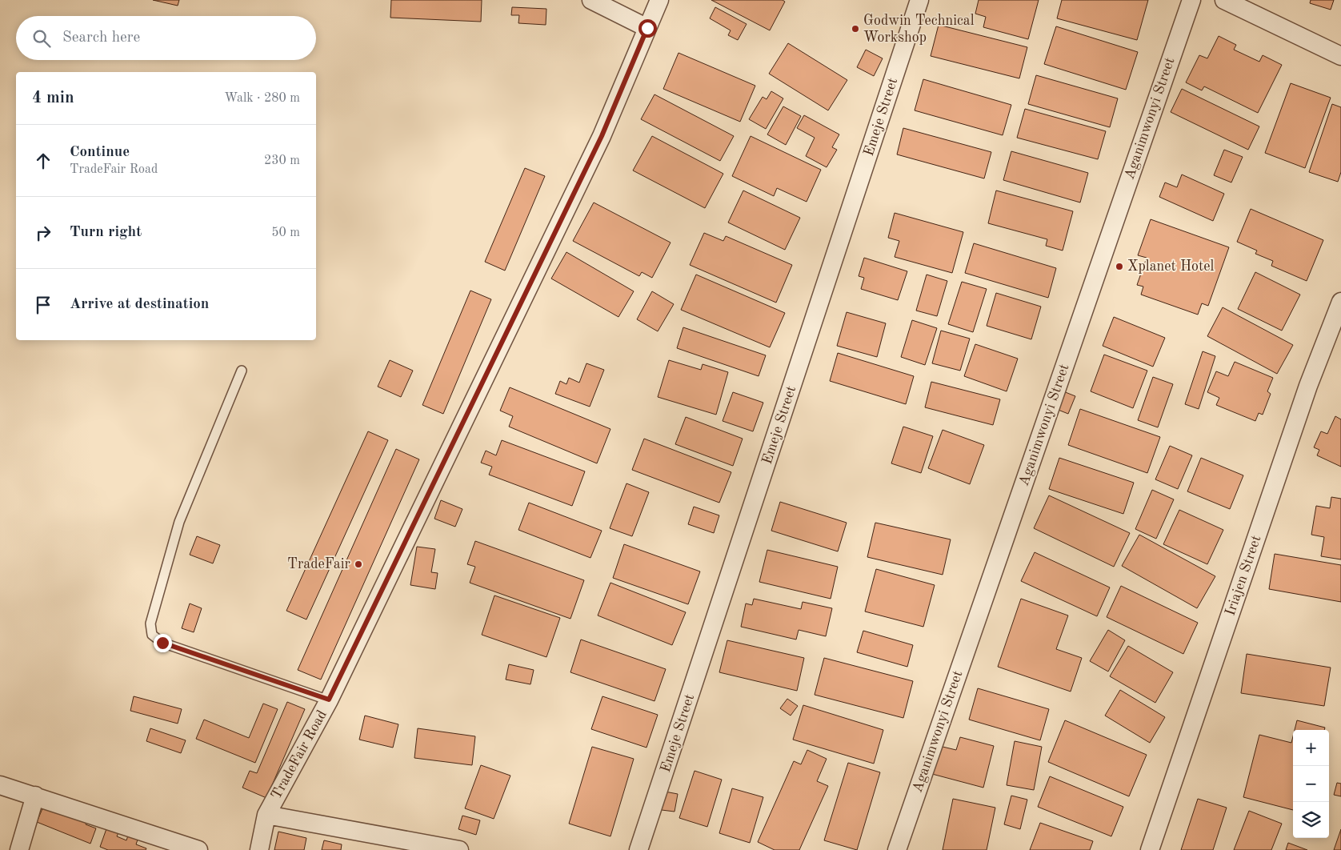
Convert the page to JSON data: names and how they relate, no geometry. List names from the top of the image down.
{
  "streets": {
    "street": [
      "Emeje Street",
      "Aganimwonyi Street",
      "Iriajen Street",
      "TradeFair Road"
    ]
  },
  "places": ["Godwin Technical Workshop", "Xplanet Hotel", "TradeFair"],
  "page": {
    "search": "Search here",
    "heading": ["4 min", "Walk · 280 m"],
    "list": [
      ["Continue", "TradeFair Road", "230 m"],
      ["Turn right", "50 m"],
      "Arrive at destination"
    ],
    "map_buttons": ["+", "−"]
  }
}
